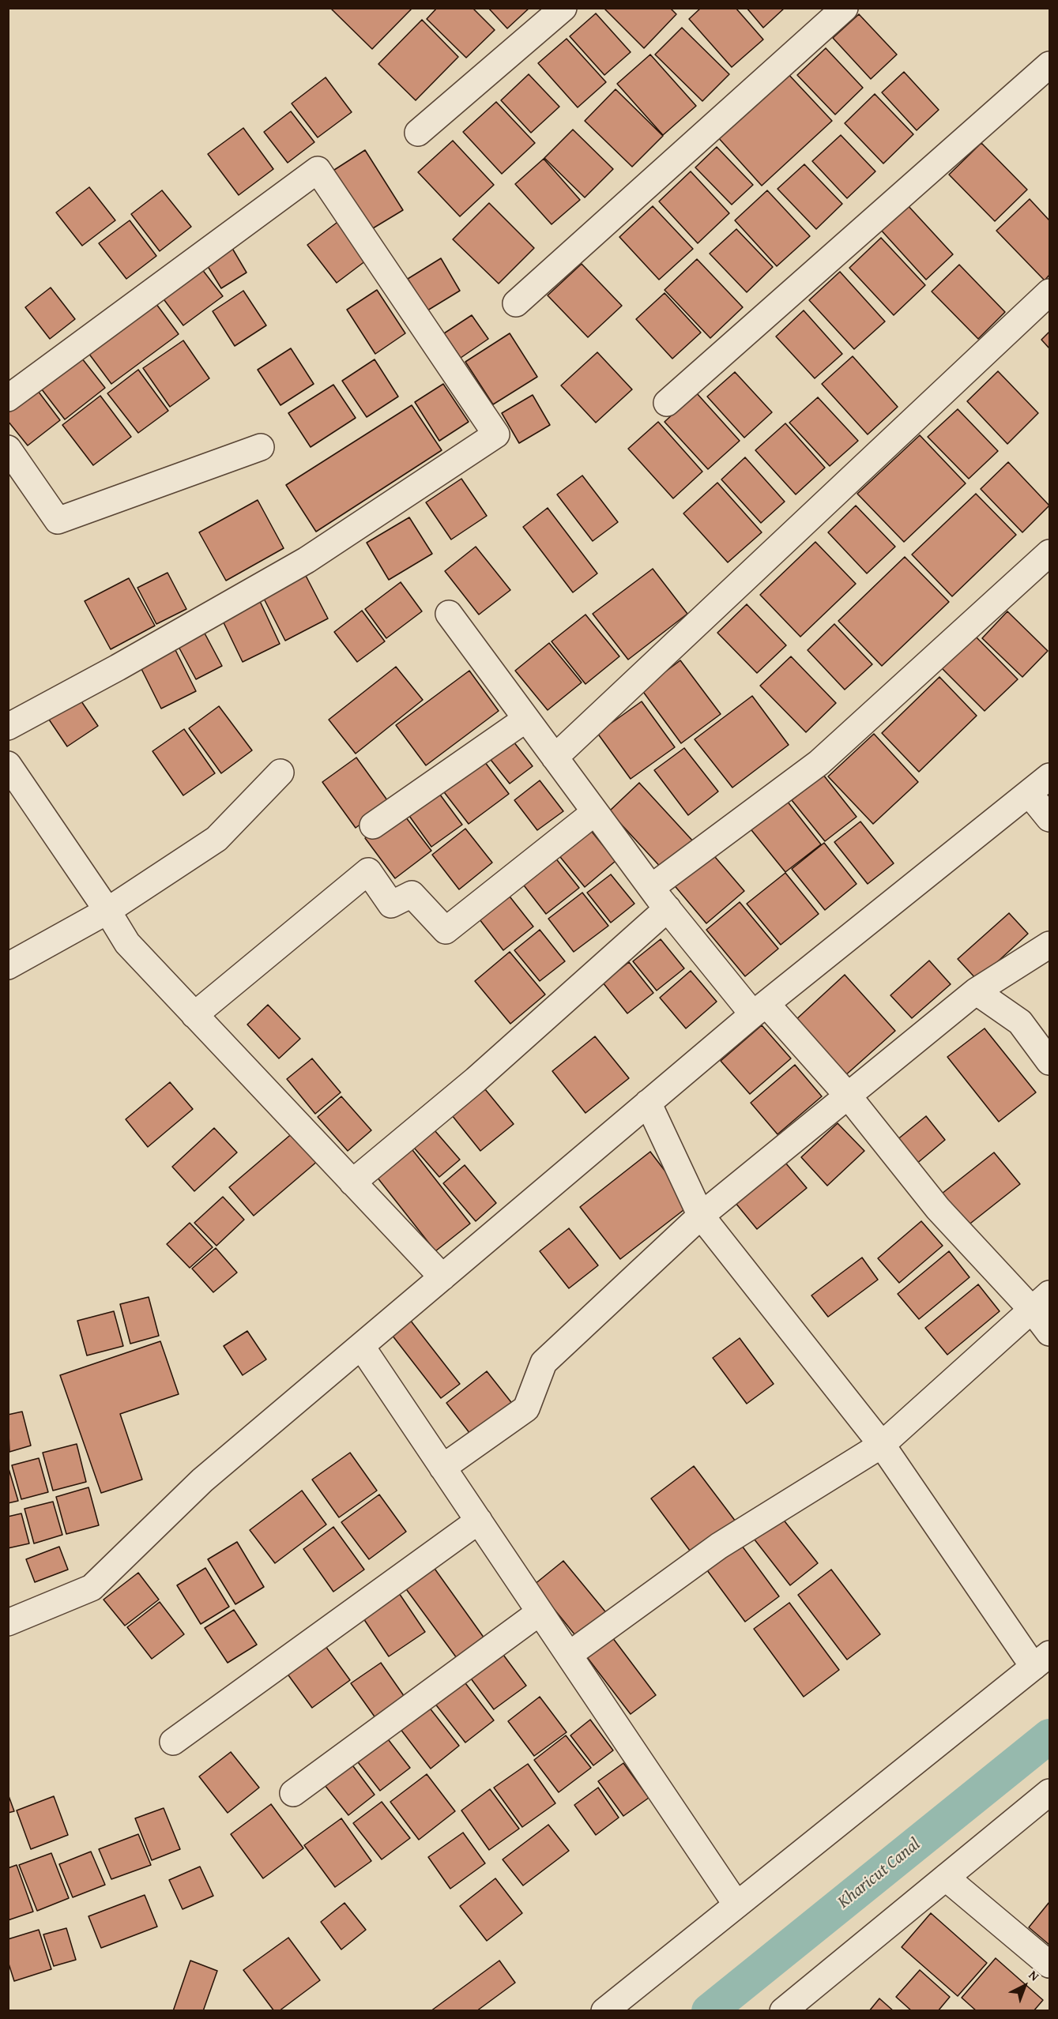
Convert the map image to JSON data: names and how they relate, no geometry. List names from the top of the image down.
{
  "water": ["Kharicut Canal"],
  "north": "top right"
}
